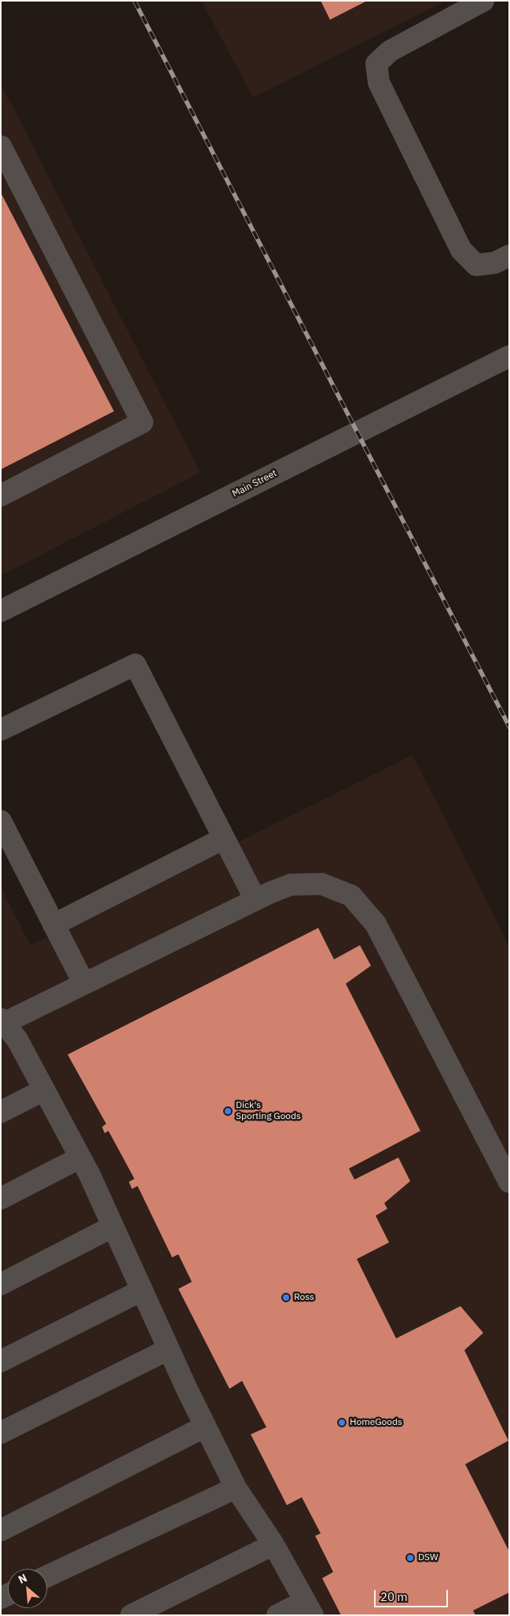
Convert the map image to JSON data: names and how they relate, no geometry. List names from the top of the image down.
{
  "streets": {
    "street": ["Main Street"]
  },
  "places": [
    "Dick's Sporting Goods",
    "Ross",
    "HomeGoods",
    "DSW"
  ],
  "scale_bar": "20 m",
  "north": "top left"
}
